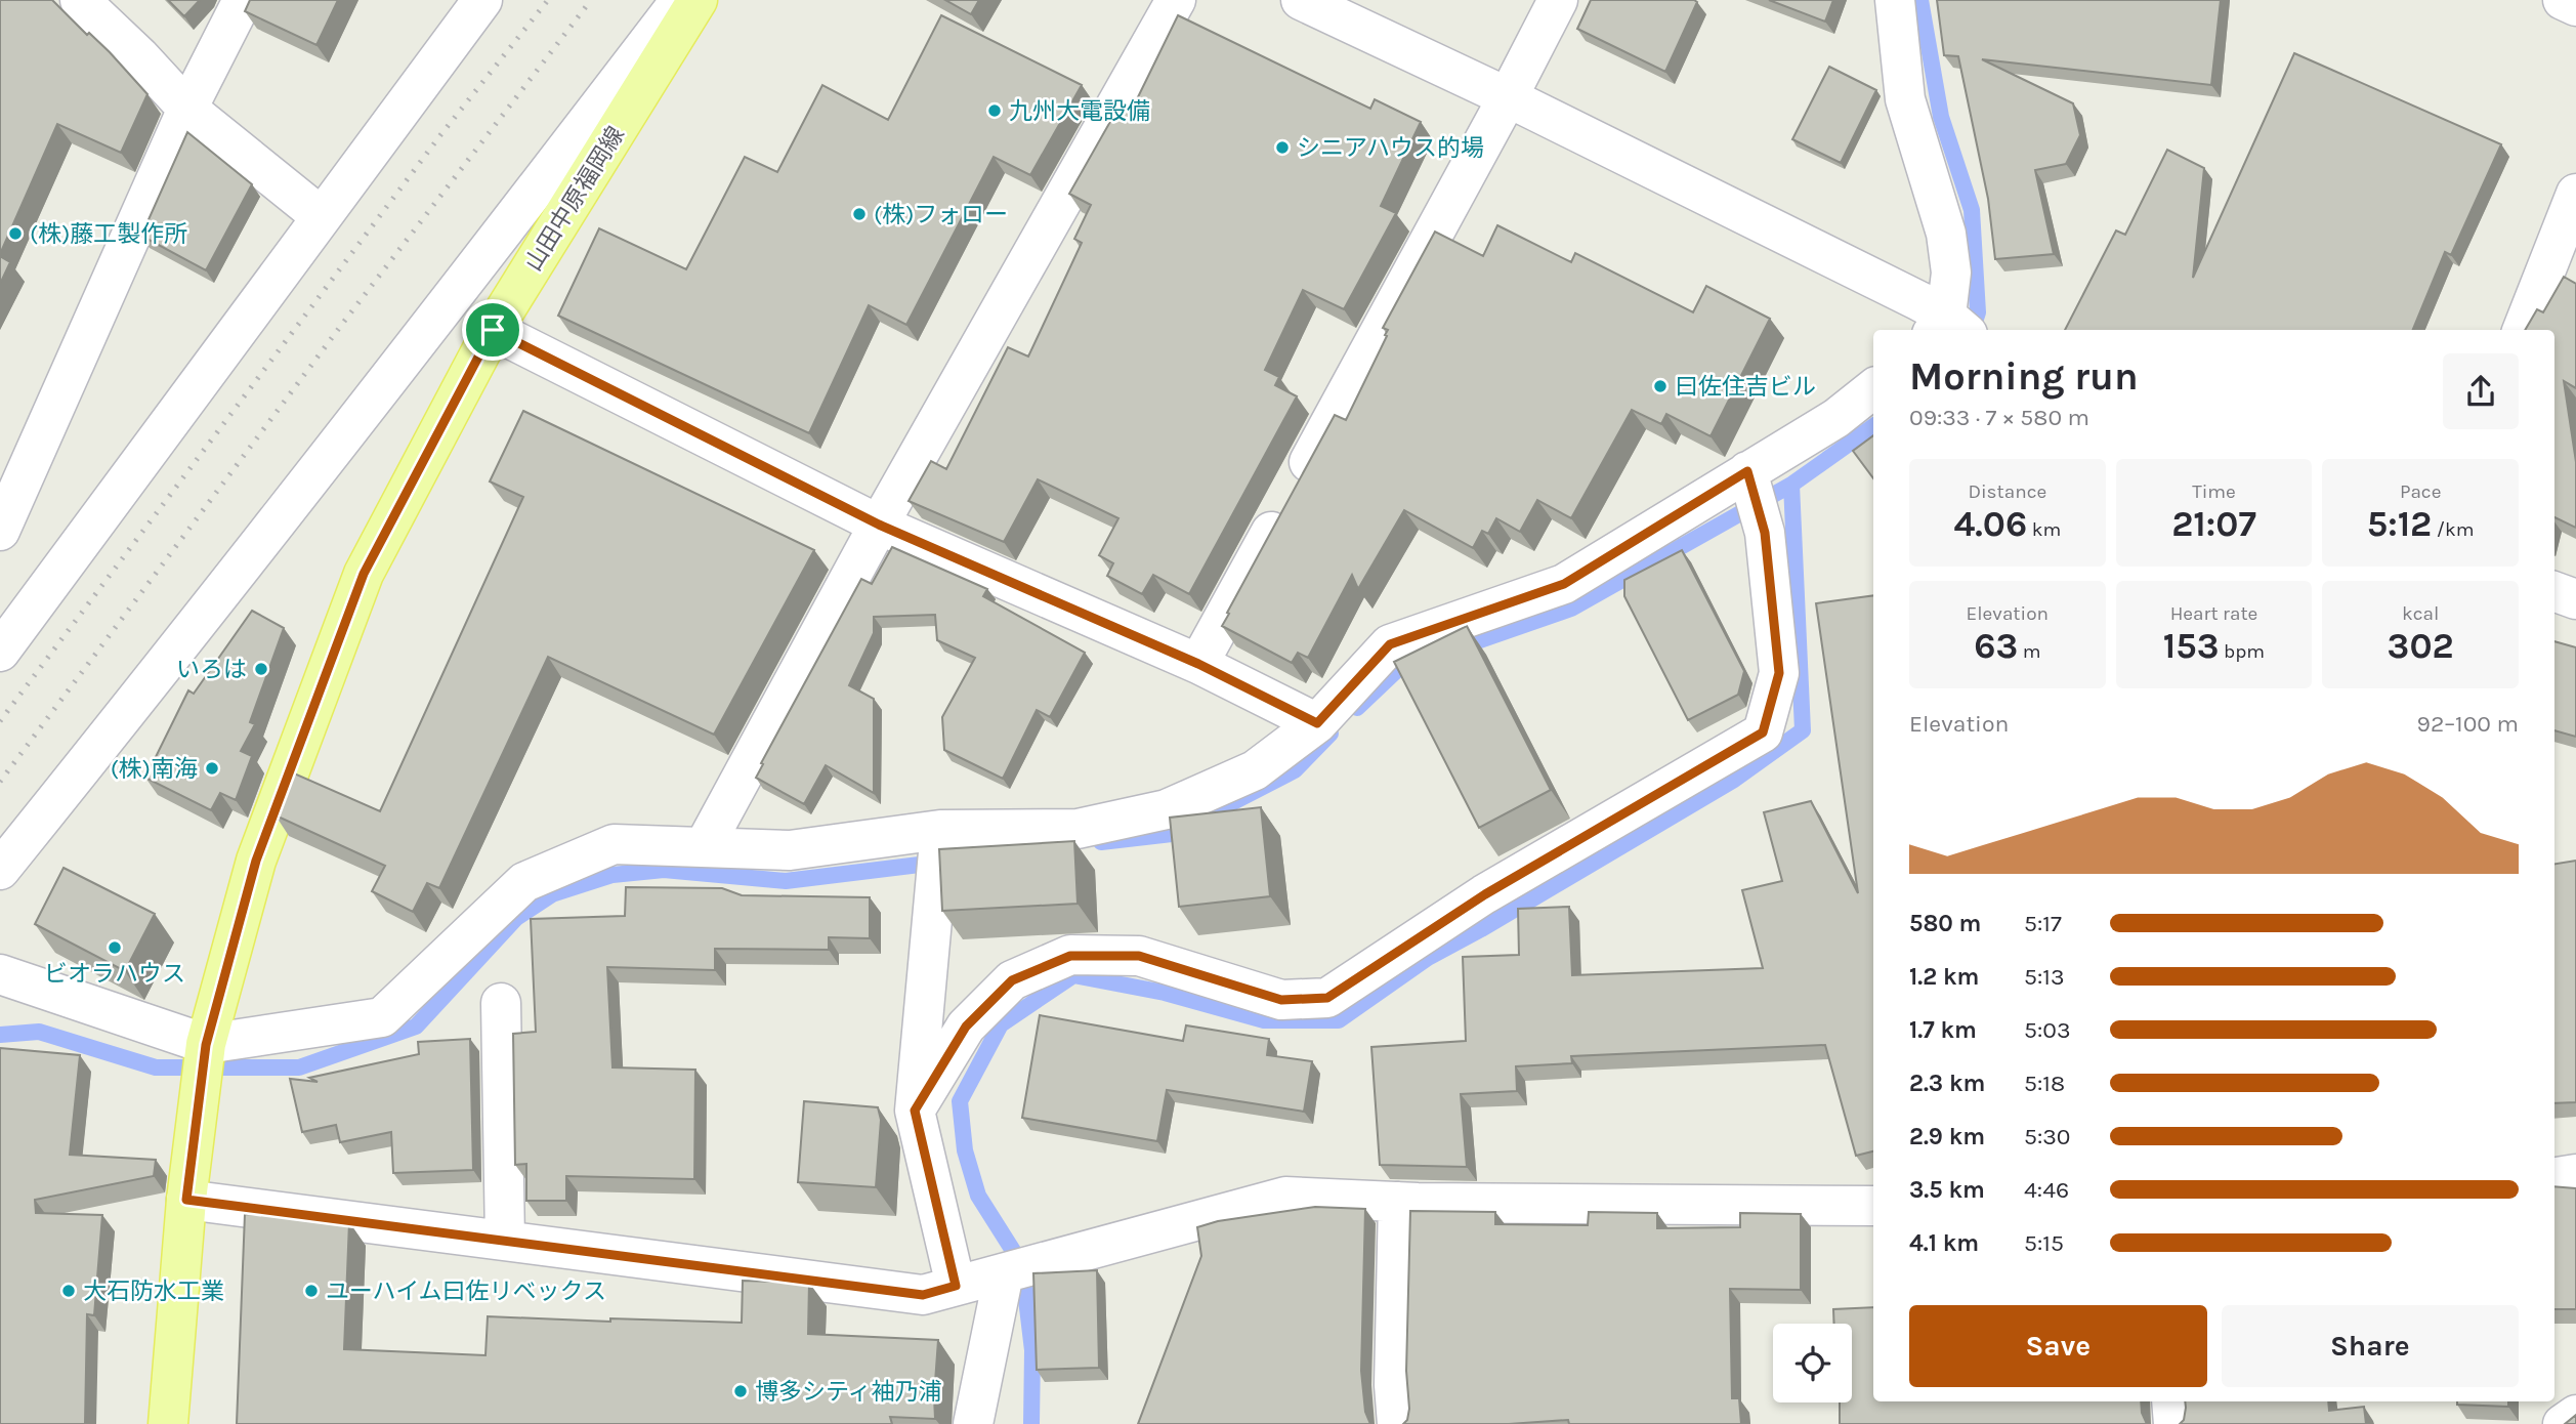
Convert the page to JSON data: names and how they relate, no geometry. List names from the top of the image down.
{
  "streets": {
    "main road": ["山田中原福岡線"]
  },
  "places": [
    "九州大電設備",
    "シニアハウス的場",
    "(株)フォロー",
    "(株)藤工製作所",
    "曰佐住吉ビル",
    "いろは",
    "(株)南海",
    "ビオラハウス",
    "大石防水工業",
    "ユーハイム曰佐リベックス",
    "博多シティ袖乃浦"
  ],
  "page": {
    "heading": ["Morning run", "09:33 · 7 × 580 m"],
    "stats": [
      ["Distance", "4.06 km"],
      ["Time", "21:07"],
      ["Pace", "5:12 /km"],
      ["Elevation", "63 m"],
      ["Heart rate", "153 bpm"],
      ["kcal", "302"]
    ],
    "chart": ["Elevation", "92–100 m"],
    "list": [
      {
        "name": "580 m",
        "note": "5:17"
      },
      {
        "name": "1.2 km",
        "note": "5:13"
      },
      {
        "name": "1.7 km",
        "note": "5:03"
      },
      {
        "name": "2.3 km",
        "note": "5:18"
      },
      {
        "name": "2.9 km",
        "note": "5:30"
      },
      {
        "name": "3.5 km",
        "note": "4:46"
      },
      {
        "name": "4.1 km",
        "note": "5:15"
      }
    ],
    "buttons": ["Save", "Share"]
  }
}
